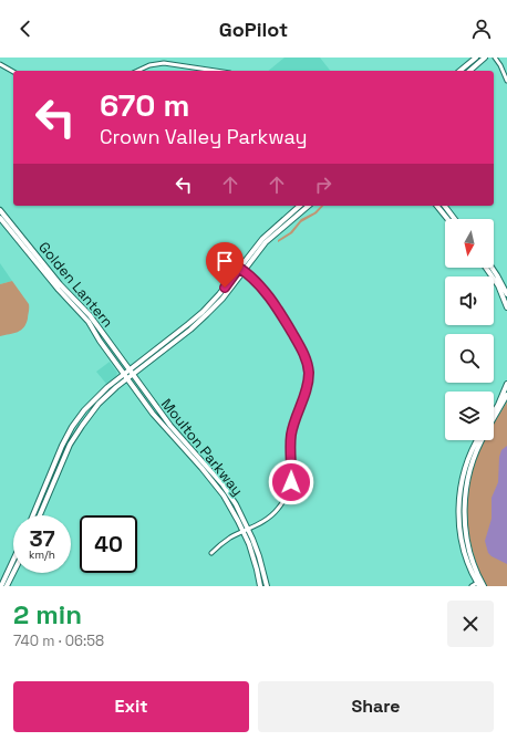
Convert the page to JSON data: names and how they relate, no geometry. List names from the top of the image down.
{
  "streets": {
    "main road": ["Golden Lantern", "Moulton Parkway"]
  },
  "crossings": [
    ["Golden Lantern", "Moulton Parkway"]
  ],
  "north": "bottom",
  "page": {
    "header": "GoPilot",
    "turn": ["670 m", "Crown Valley Parkway"],
    "speed": "37 km/h",
    "limit": "40",
    "heading": ["2 min", "740 m · 06:58"],
    "buttons": ["Exit", "Share"]
  }
}
